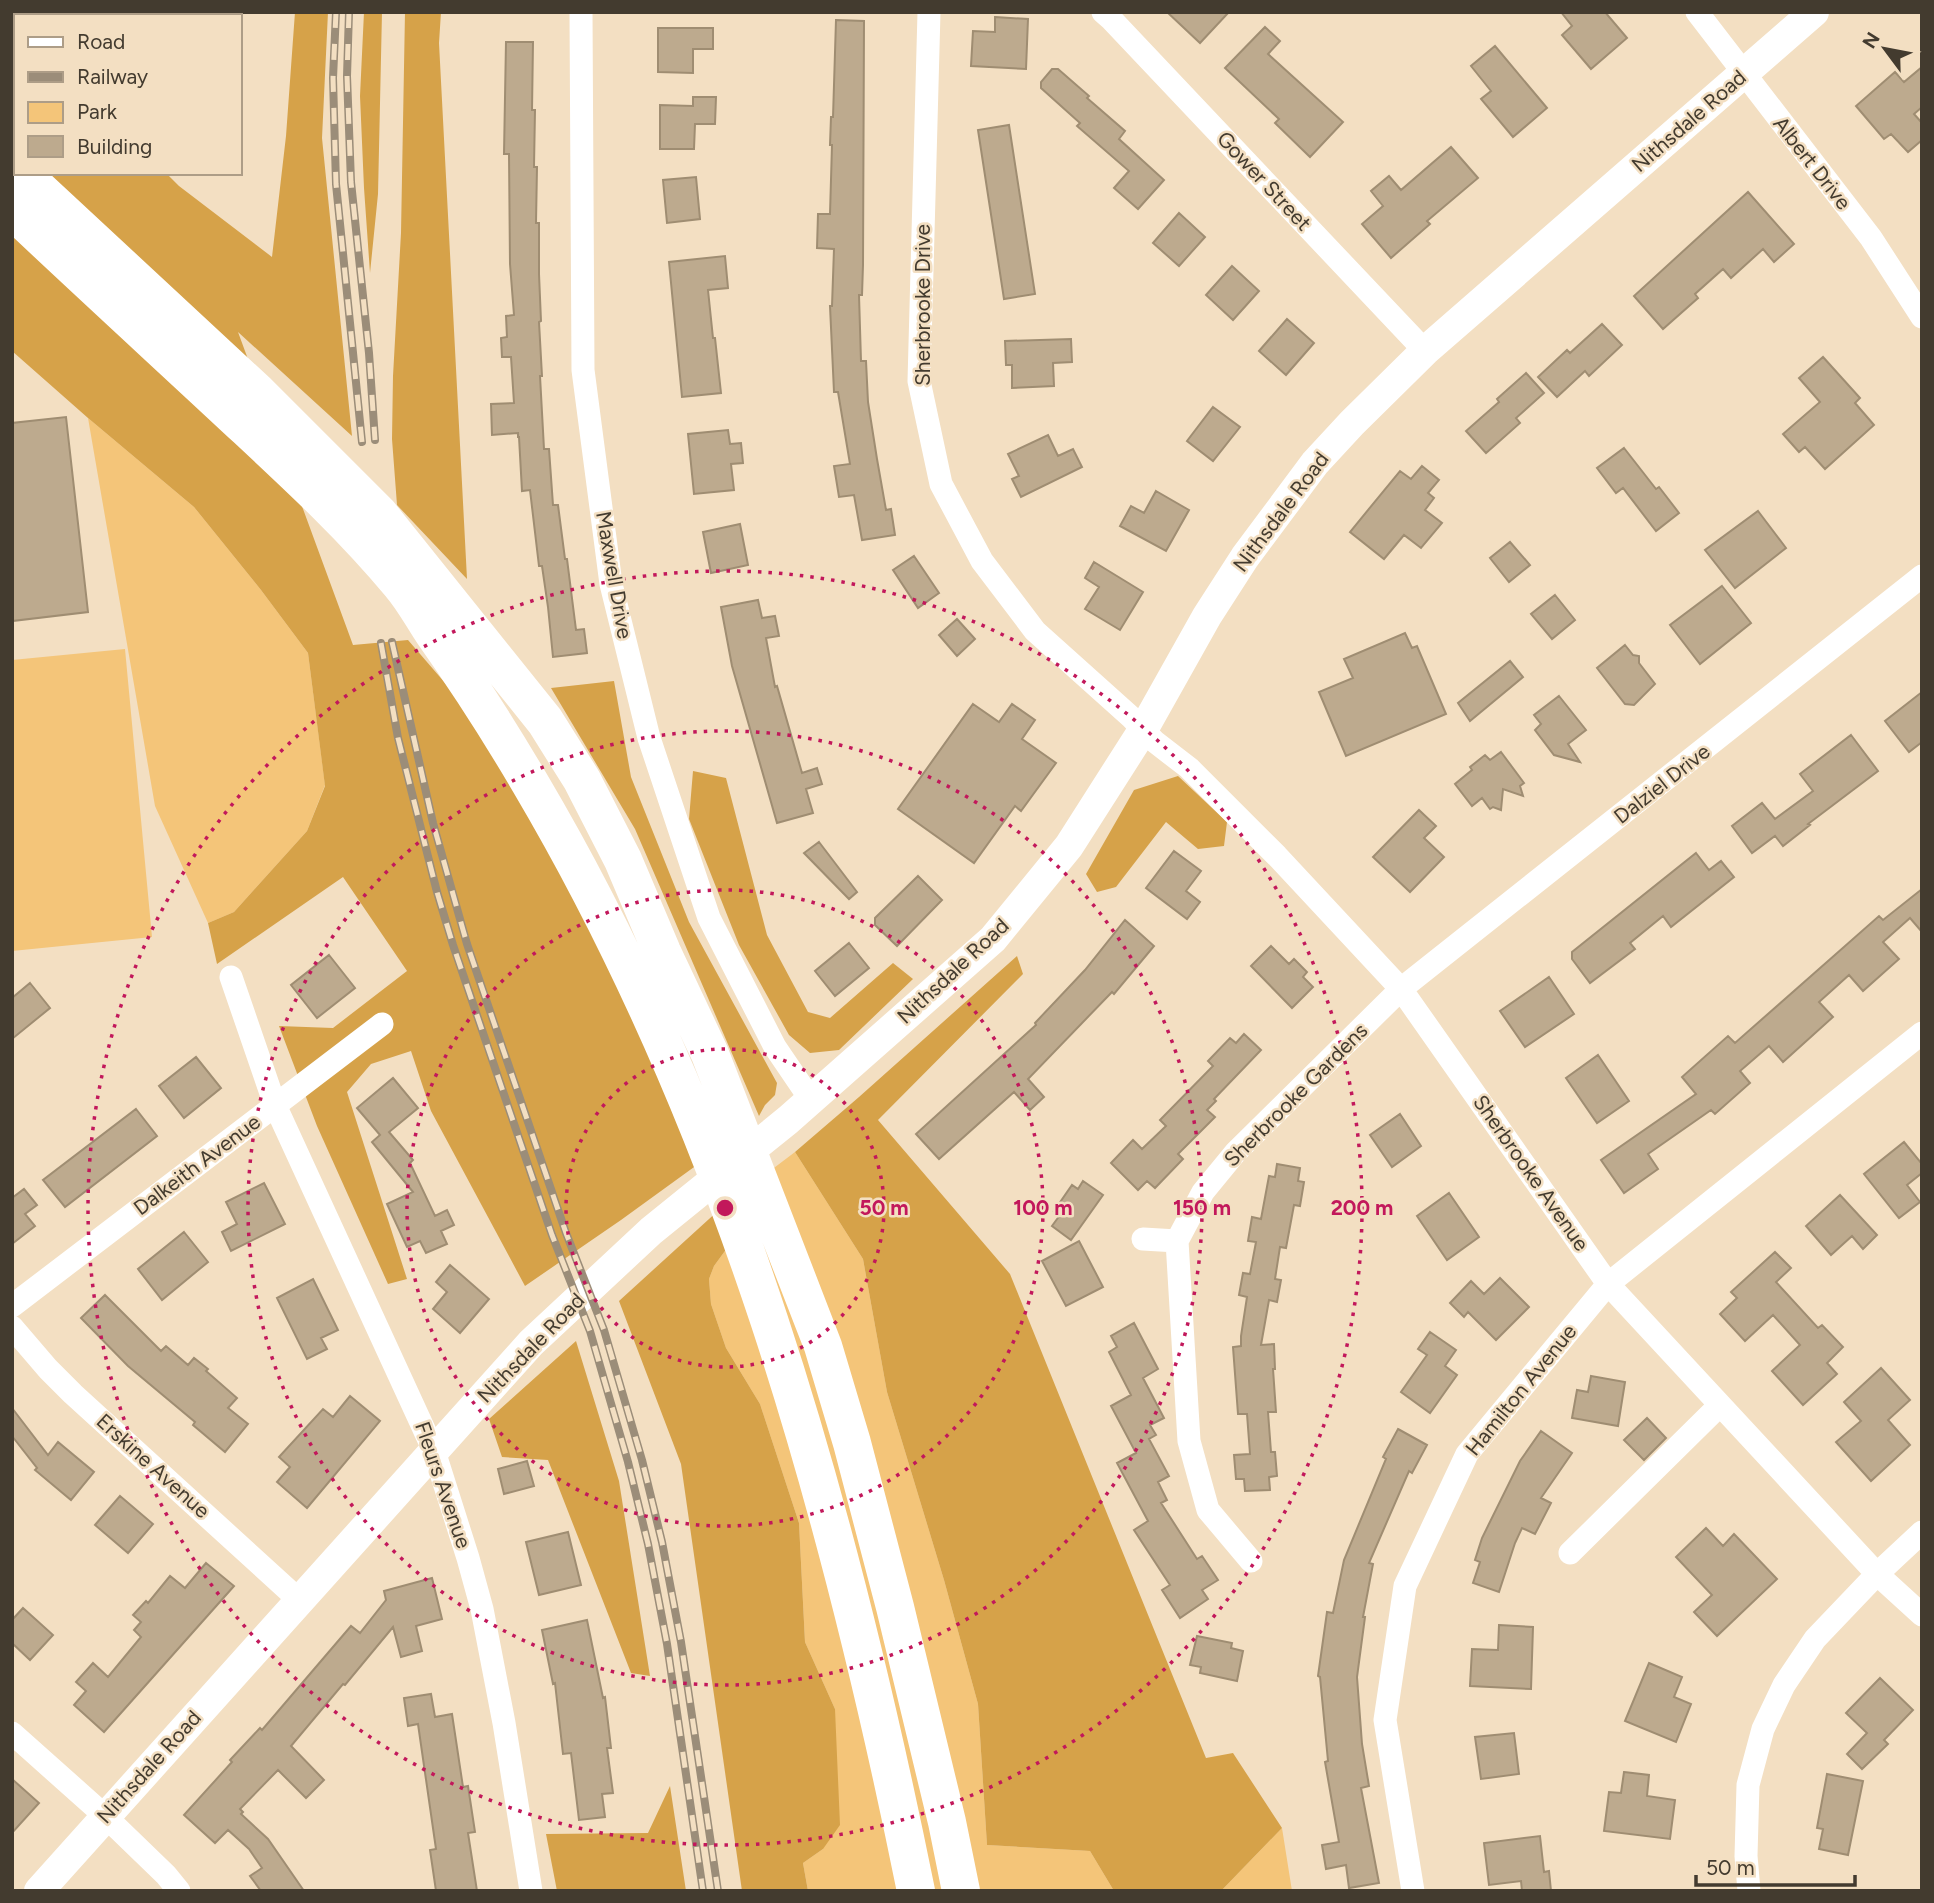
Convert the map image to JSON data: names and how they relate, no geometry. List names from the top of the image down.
{
  "streets": {
    "street": [
      "Nithsdale Road",
      "Albert Drive",
      "Gower Street",
      "Sherbrooke Drive",
      "Maxwell Drive",
      "Dalziel Drive",
      "Sherbrooke Gardens",
      "Dalkeith Avenue",
      "Sherbrooke Avenue",
      "Hamilton Avenue",
      "Erskine Avenue",
      "Fleurs Avenue"
    ]
  },
  "crossings": [
    ["Nithsdale Road", "Albert Drive"],
    ["Nithsdale Road", "Gower Street"],
    ["Nithsdale Road", "Sherbrooke Drive"],
    ["Nithsdale Road", "Maxwell Drive"],
    ["Nithsdale Road", "Sherbrooke Avenue"],
    ["Nithsdale Road", "Erskine Avenue"],
    ["Nithsdale Road", "Fleurs Avenue"],
    ["Sherbrooke Drive", "Sherbrooke Avenue"],
    ["Dalziel Drive", "Sherbrooke Gardens"],
    ["Dalziel Drive", "Sherbrooke Avenue"],
    ["Sherbrooke Gardens", "Sherbrooke Avenue"],
    ["Dalkeith Avenue", "Fleurs Avenue"],
    ["Sherbrooke Avenue", "Hamilton Avenue"]
  ],
  "legend": [
    "Road",
    "Railway",
    "Park",
    "Building"
  ],
  "scale_bar": "50 m",
  "north": "top left",
  "rings": [
    "50 m",
    "100 m",
    "150 m",
    "200 m"
  ]
}
